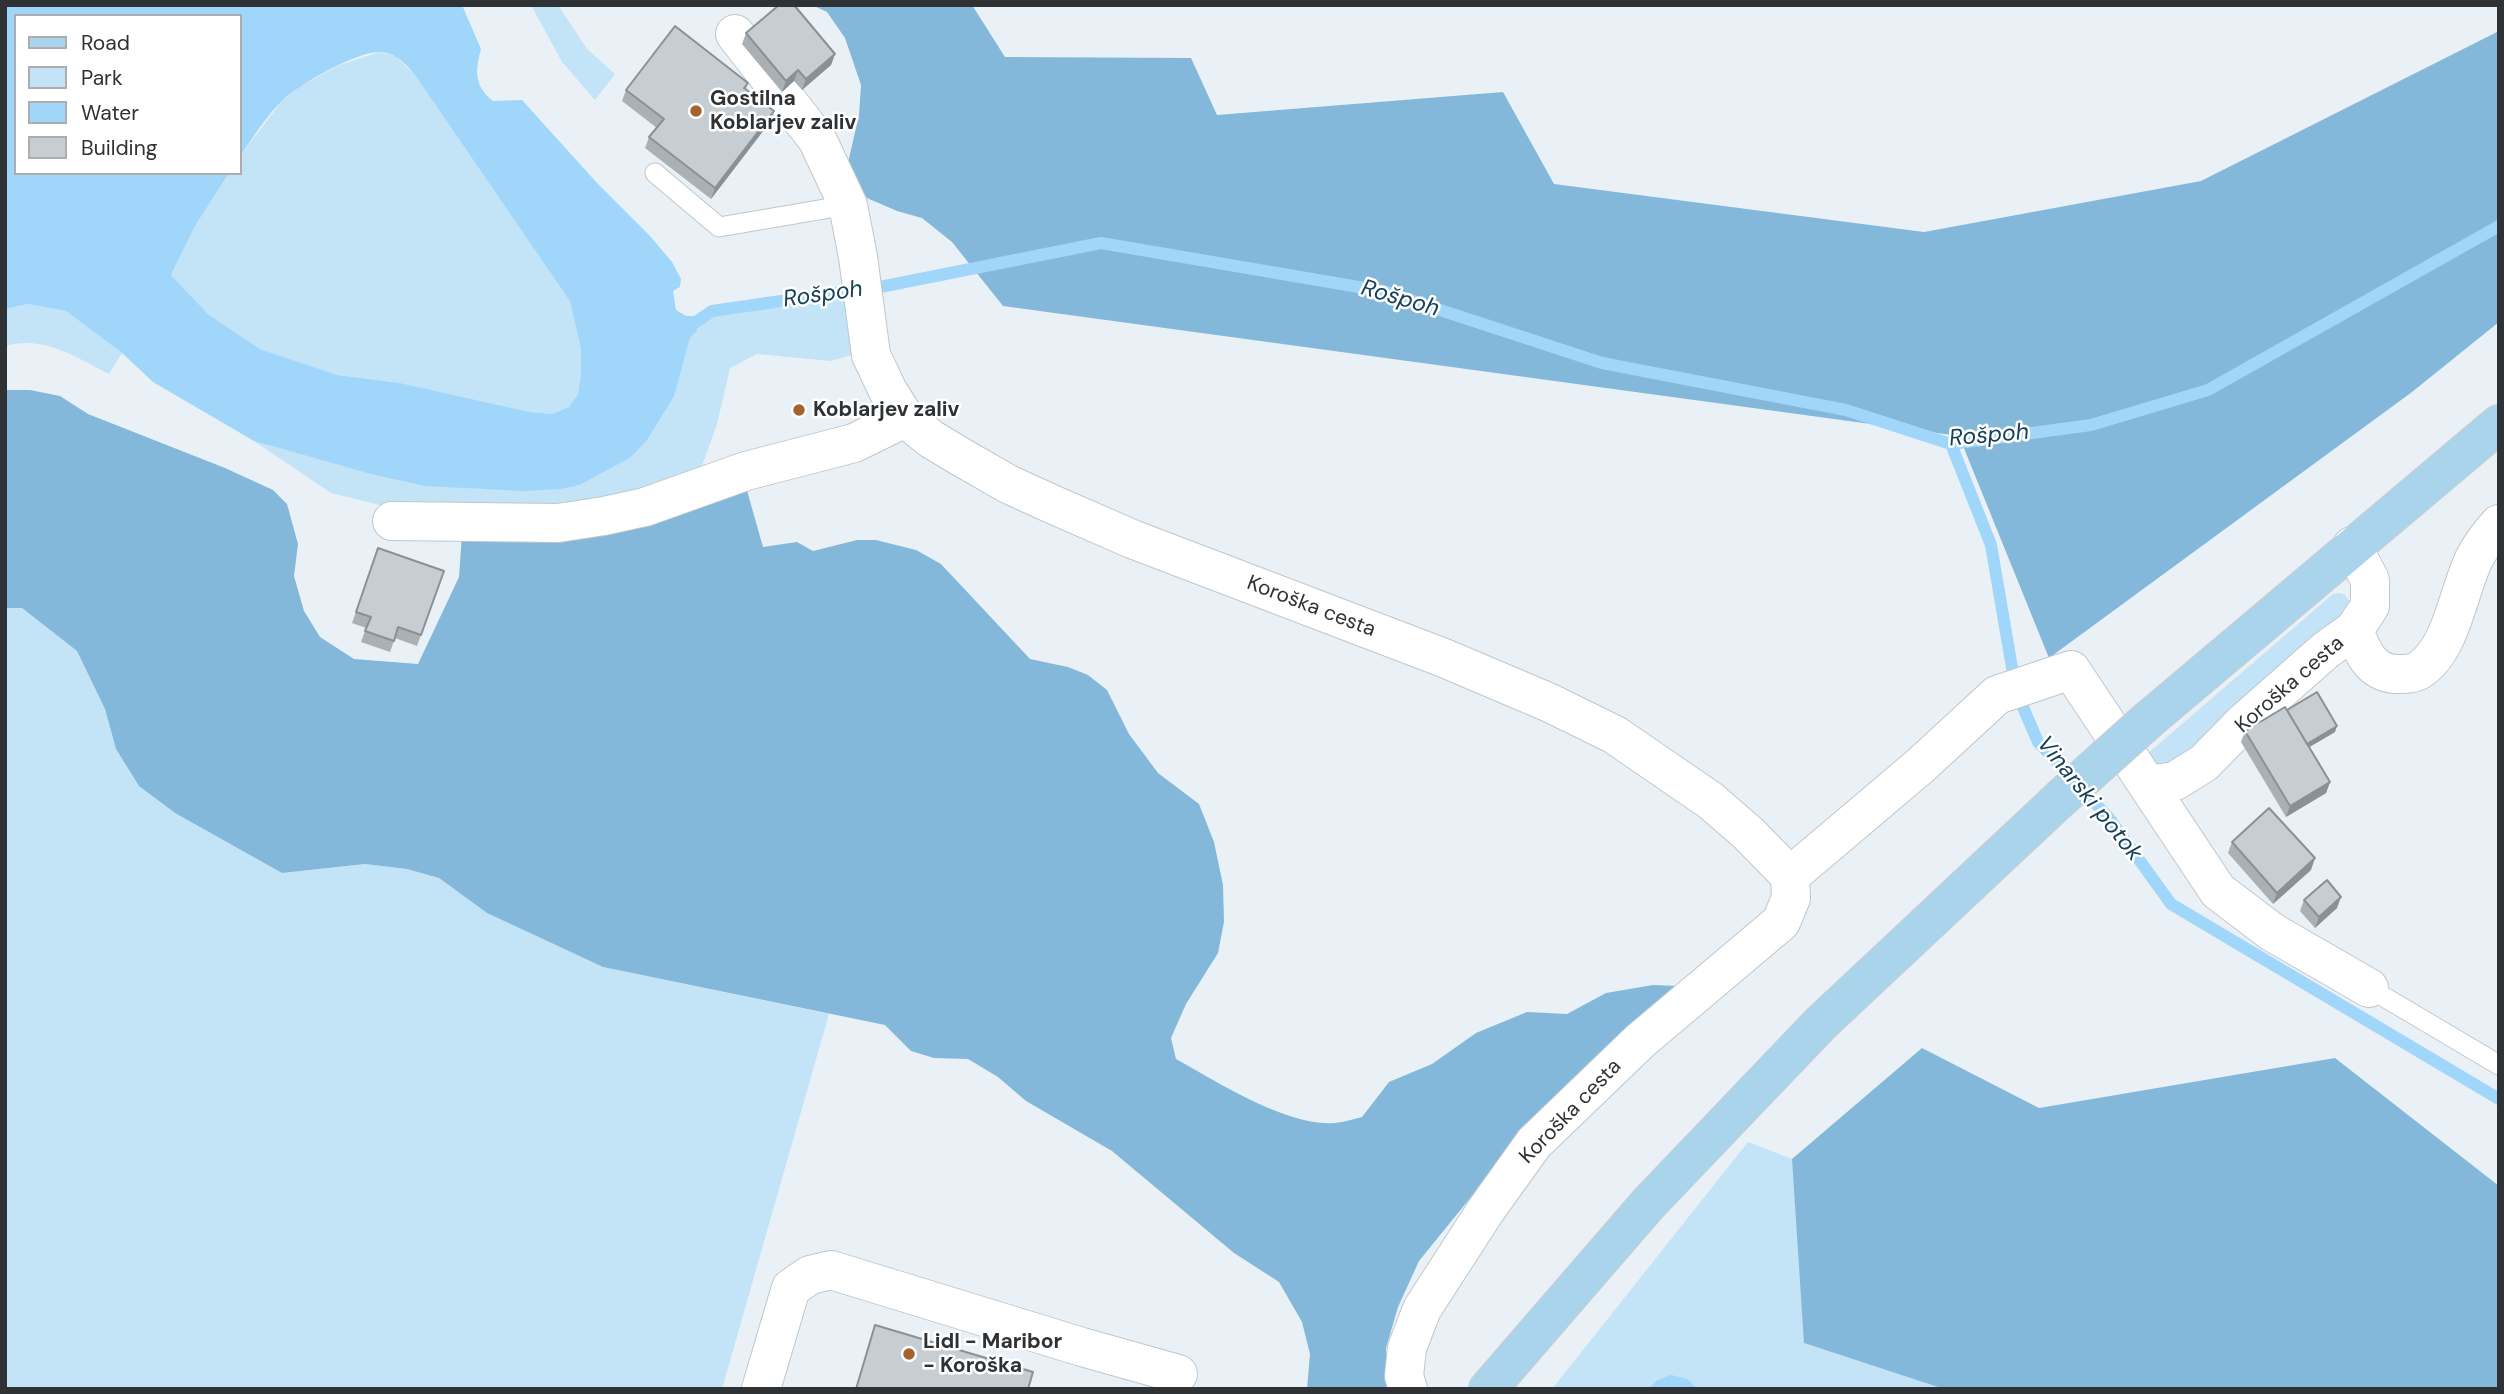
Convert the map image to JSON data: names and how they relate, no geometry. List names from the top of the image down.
{
  "streets": {
    "street": ["Koroška cesta"]
  },
  "water": ["Rošpoh", "Vinarski potok"],
  "places": ["Gostilna Koblarjev zaliv", "Koblarjev zaliv", "Lidl - Maribor - Koroška"],
  "legend": [
    "Road",
    "Park",
    "Water",
    "Building"
  ]
}
